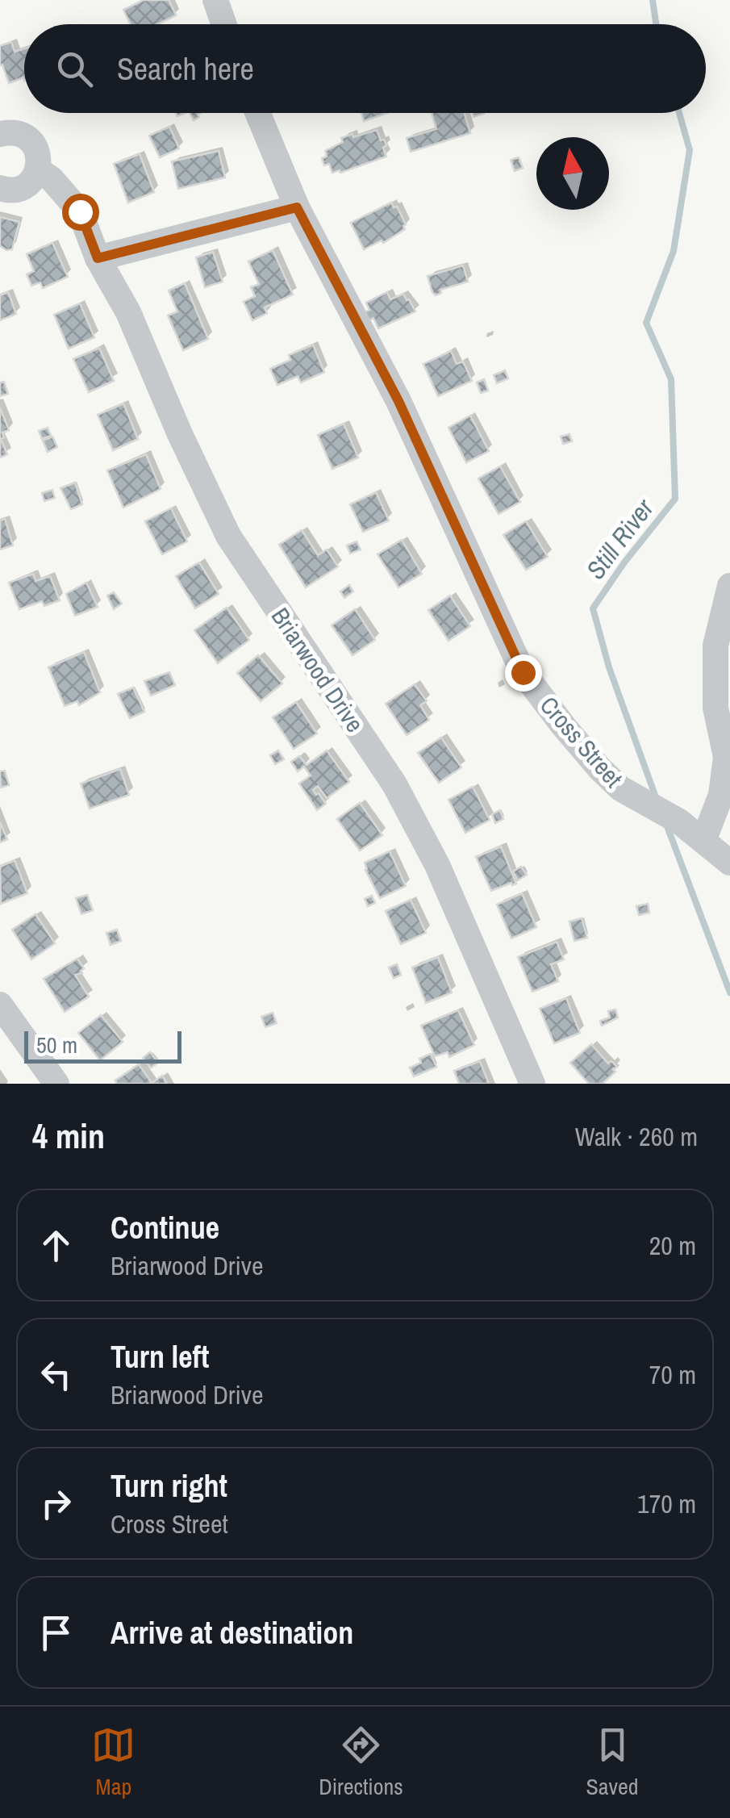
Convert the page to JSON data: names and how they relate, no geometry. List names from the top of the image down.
{
  "streets": {
    "street": ["Briarwood Drive", "Cross Street"]
  },
  "water": ["Still River"],
  "scale_bar": "50 m",
  "north": "top",
  "page": {
    "search": "Search here",
    "scale": "50 m",
    "heading": ["4 min", "Walk · 260 m"],
    "list": [
      ["Continue", "Briarwood Drive", "20 m"],
      ["Turn left", "Briarwood Drive", "70 m"],
      ["Turn right", "Cross Street", "170 m"],
      "Arrive at destination"
    ],
    "nav": ["Map", "Directions", "Saved"]
  }
}
